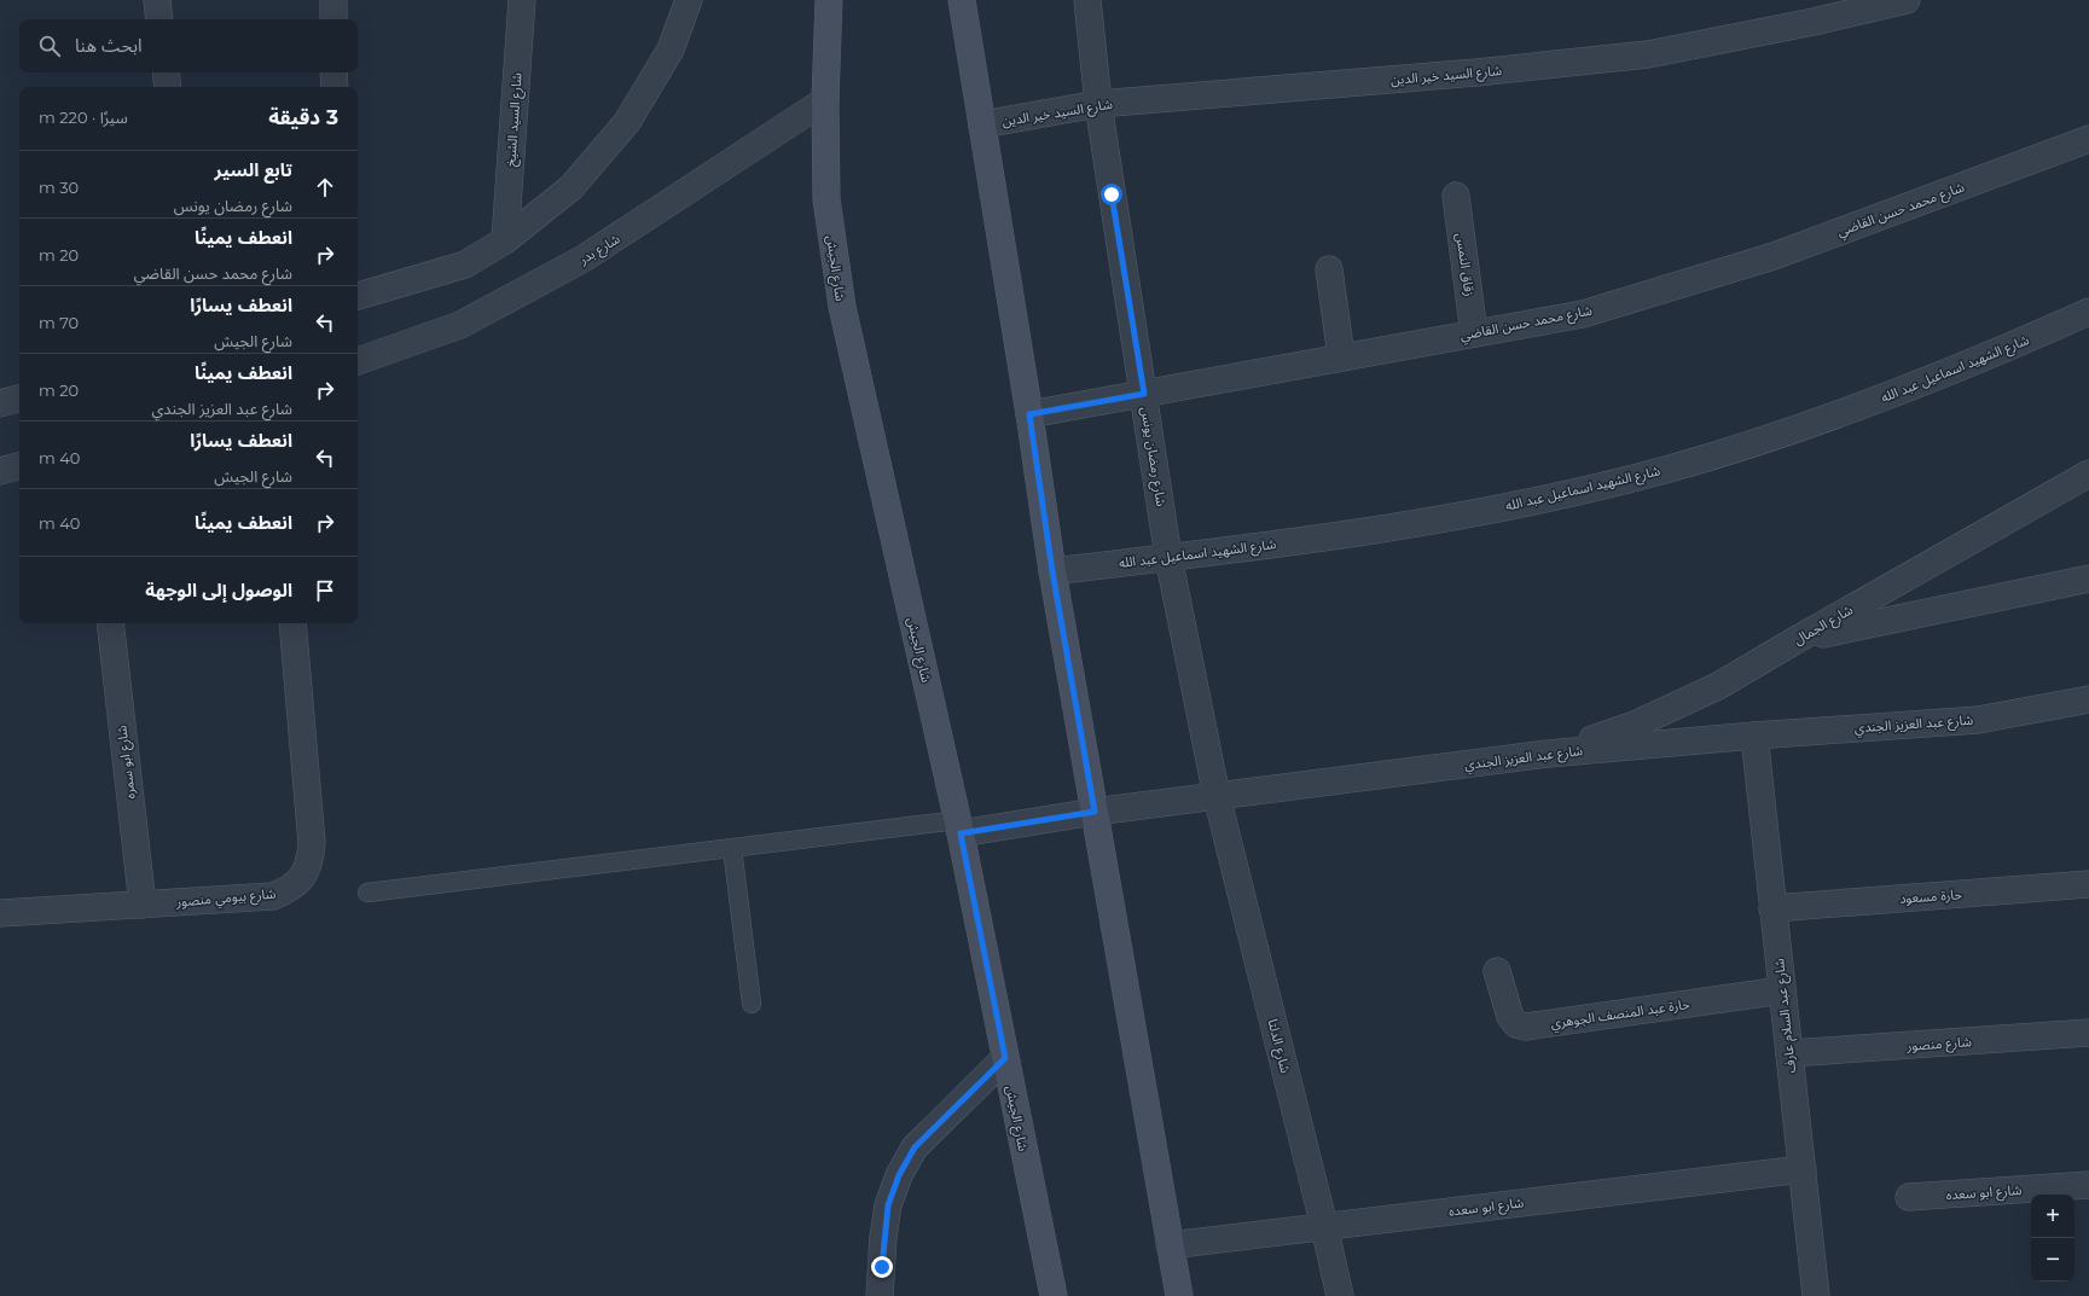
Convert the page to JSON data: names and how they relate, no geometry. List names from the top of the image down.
{
  "streets": {
    "main road": ["شارع الجيش"],
    "street": [
      "شارع السيد خير الدين",
      "شارع السيد الشيخ",
      "شارع محمد حسن القاضي",
      "شارع بدر",
      "زقاق النمس",
      "شارع الشهيد اسماعيل عبد الله",
      "شارع رمضان يونس",
      "شارع الجمال",
      "شارع عبد العزيز الجندي",
      "شارع ابو سمره",
      "حارة مسعود",
      "شارع بيومي منصور",
      "حارة عبد المنصف الجوهري",
      "شارع عبد السلام عارف",
      "شارع منصور",
      "شارع الدلتا",
      "شارع ابو سعده"
    ]
  },
  "crossings": [
    ["شارع السيد خير الدين", "شارع رمضان يونس"],
    ["شارع محمد حسن القاضي", "زقاق النمس"],
    ["شارع محمد حسن القاضي", "شارع رمضان يونس"],
    ["شارع بدر", "شارع الجيش"],
    ["شارع الجيش", "شارع عبد العزيز الجندي"],
    ["شارع الشهيد اسماعيل عبد الله", "شارع رمضان يونس"],
    ["شارع رمضان يونس", "شارع عبد العزيز الجندي"],
    ["شارع رمضان يونس", "شارع الدلتا"],
    ["شارع الجمال", "شارع عبد العزيز الجندي"],
    ["شارع عبد العزيز الجندي", "شارع عبد السلام عارف"],
    ["شارع عبد العزيز الجندي", "شارع الدلتا"],
    ["شارع ابو سمره", "شارع بيومي منصور"],
    ["حارة مسعود", "شارع عبد السلام عارف"],
    ["حارة عبد المنصف الجوهري", "شارع عبد السلام عارف"],
    ["شارع عبد السلام عارف", "شارع منصور"],
    ["شارع عبد السلام عارف", "شارع ابو سعده"],
    ["شارع الدلتا", "شارع ابو سعده"]
  ],
  "page": {
    "search": "ابحث هنا",
    "heading": ["3 دقيقة", "سيرًا · 220 m"],
    "list": [
      ["تابع السير", "شارع رمضان يونس", "30 m"],
      ["انعطف يمينًا", "شارع محمد حسن القاضي", "20 m"],
      ["انعطف يسارًا", "شارع الجيش", "70 m"],
      ["انعطف يمينًا", "شارع عبد العزيز الجندي", "20 m"],
      ["انعطف يسارًا", "شارع الجيش", "40 m"],
      ["انعطف يمينًا", "40 m"],
      "الوصول إلى الوجهة"
    ],
    "map_buttons": ["+", "−"]
  }
}
